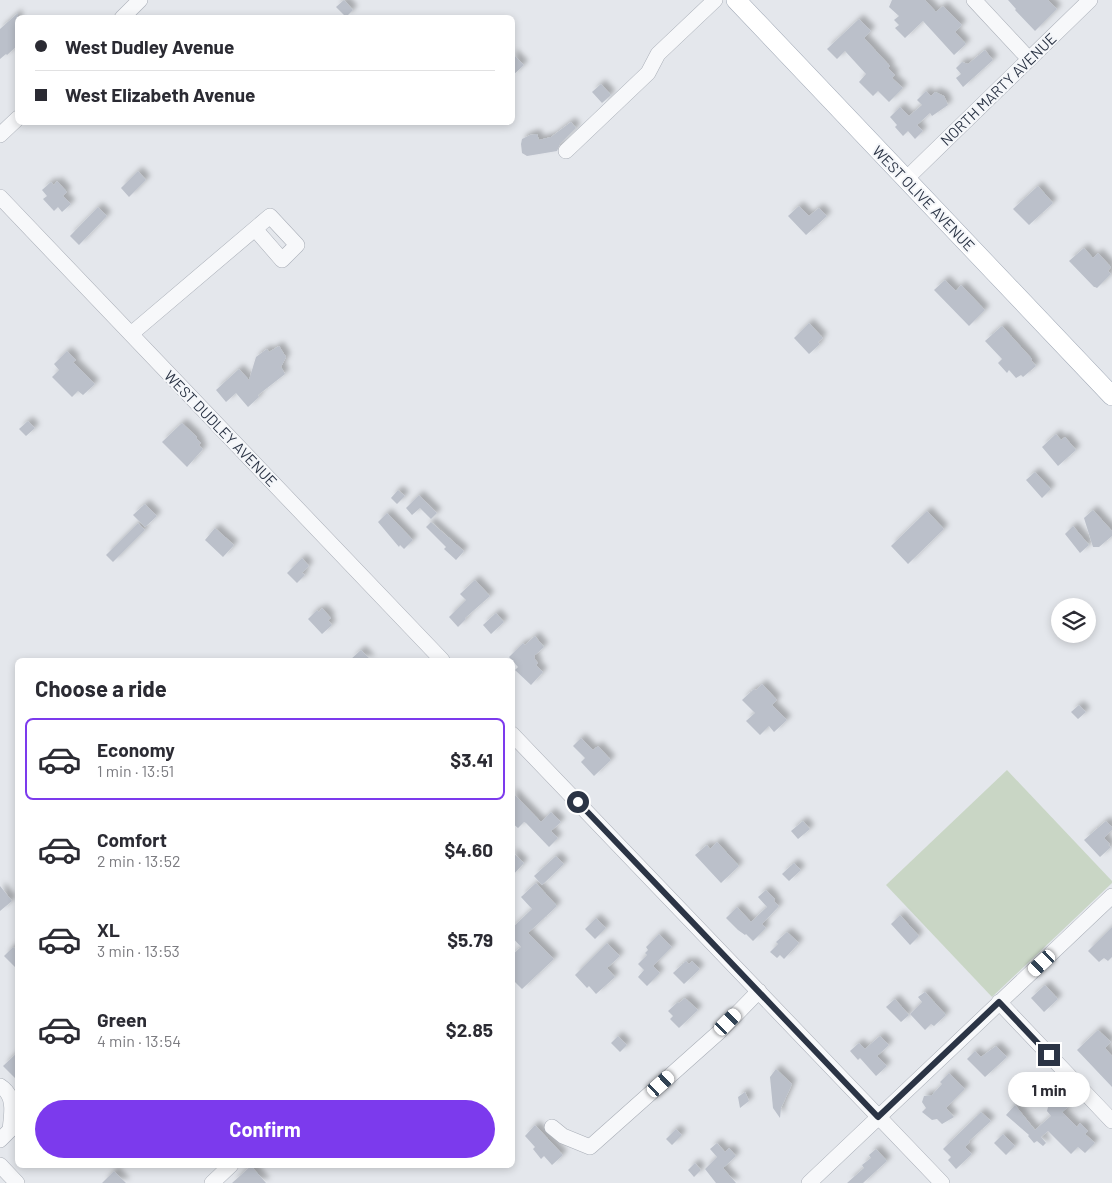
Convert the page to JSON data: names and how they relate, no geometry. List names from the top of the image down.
{
  "streets": {
    "main road": ["WEST OLIVE AVENUE"],
    "street": ["NORTH MARTY AVENUE", "WEST DUDLEY AVENUE"]
  },
  "crossings": [
    ["NORTH MARTY AVENUE", "WEST OLIVE AVENUE"]
  ],
  "page": {
    "banner": ["West Dudley Avenue", "West Elizabeth Avenue"],
    "heading": "Choose a ride",
    "list": [
      {
        "name": "Economy",
        "note": "1 min · 13:51",
        "value": "$3.41"
      },
      {
        "name": "Comfort",
        "note": "2 min · 13:52",
        "value": "$4.60"
      },
      {
        "name": "XL",
        "note": "3 min · 13:53",
        "value": "$5.79"
      },
      {
        "name": "Green",
        "note": "4 min · 13:54",
        "value": "$2.85"
      }
    ],
    "bubble": "1 min",
    "buttons": "Confirm"
  }
}
